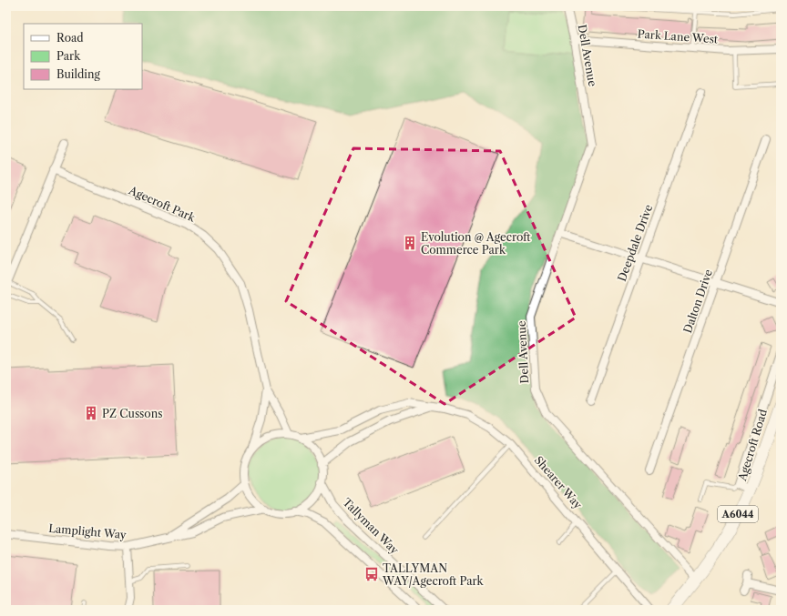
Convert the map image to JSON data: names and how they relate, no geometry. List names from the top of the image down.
{
  "streets": {
    "main road": ["Agecroft Road", "A6044"],
    "street": [
      "Park Lane West",
      "Dell Avenue",
      "Agecroft Park",
      "Deepdale Drive",
      "Dalton Drive",
      "Shearer Way",
      "Tallyman Way",
      "Lamplight Way"
    ]
  },
  "crossings": [
    ["Park Lane West", "Dell Avenue"],
    ["Dell Avenue", "Agecroft Road"],
    ["Shearer Way", "Tallyman Way"],
    ["Shearer Way", "Lamplight Way"],
    ["Tallyman Way", "Lamplight Way"]
  ],
  "places": {
    "building": ["Evolution @ Agecroft Commerce Park", "PZ Cussons"],
    "bus stop": ["TALLYMAN WAY/Agecroft Park"]
  },
  "legend": ["Road", "Park", "Building"]
}
